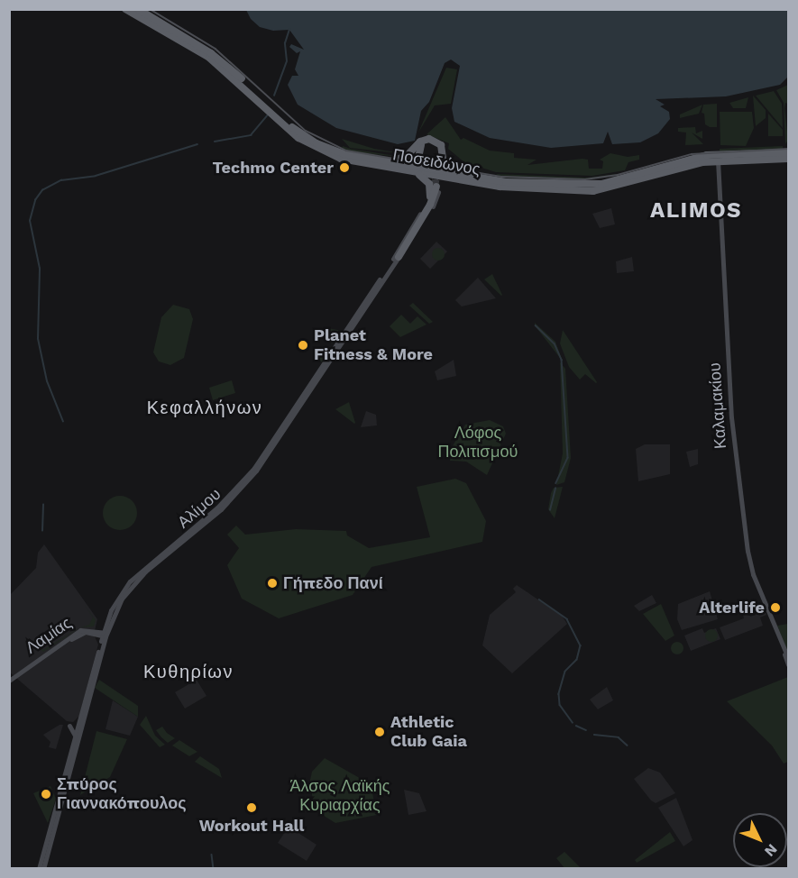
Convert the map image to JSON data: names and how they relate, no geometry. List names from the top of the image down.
{
  "streets": {
    "highway": ["Ποσειδώνος"],
    "main road": ["Καλαμακίου", "Αλίμου", "Λαμίας"]
  },
  "crossings": [
    ["Ποσειδώνος", "Καλαμακίου"],
    ["Αλίμου", "Λαμίας"]
  ],
  "districts": ["ALIMOS", "Κεφαλλήνων", "Κυθηρίων"],
  "parks": ["Λόφος Πολιτισμού", "Άλσος Λαϊκής Κυριαρχίας"],
  "places": [
    "Techmo Center",
    "Planet Fitness & More",
    "Γήπεδο Πανί",
    "Alterlife",
    "Athletic Club Gaia",
    "Σπύρος Γιαννακόπουλος",
    "Workout Hall"
  ],
  "north": "bottom right"
}
